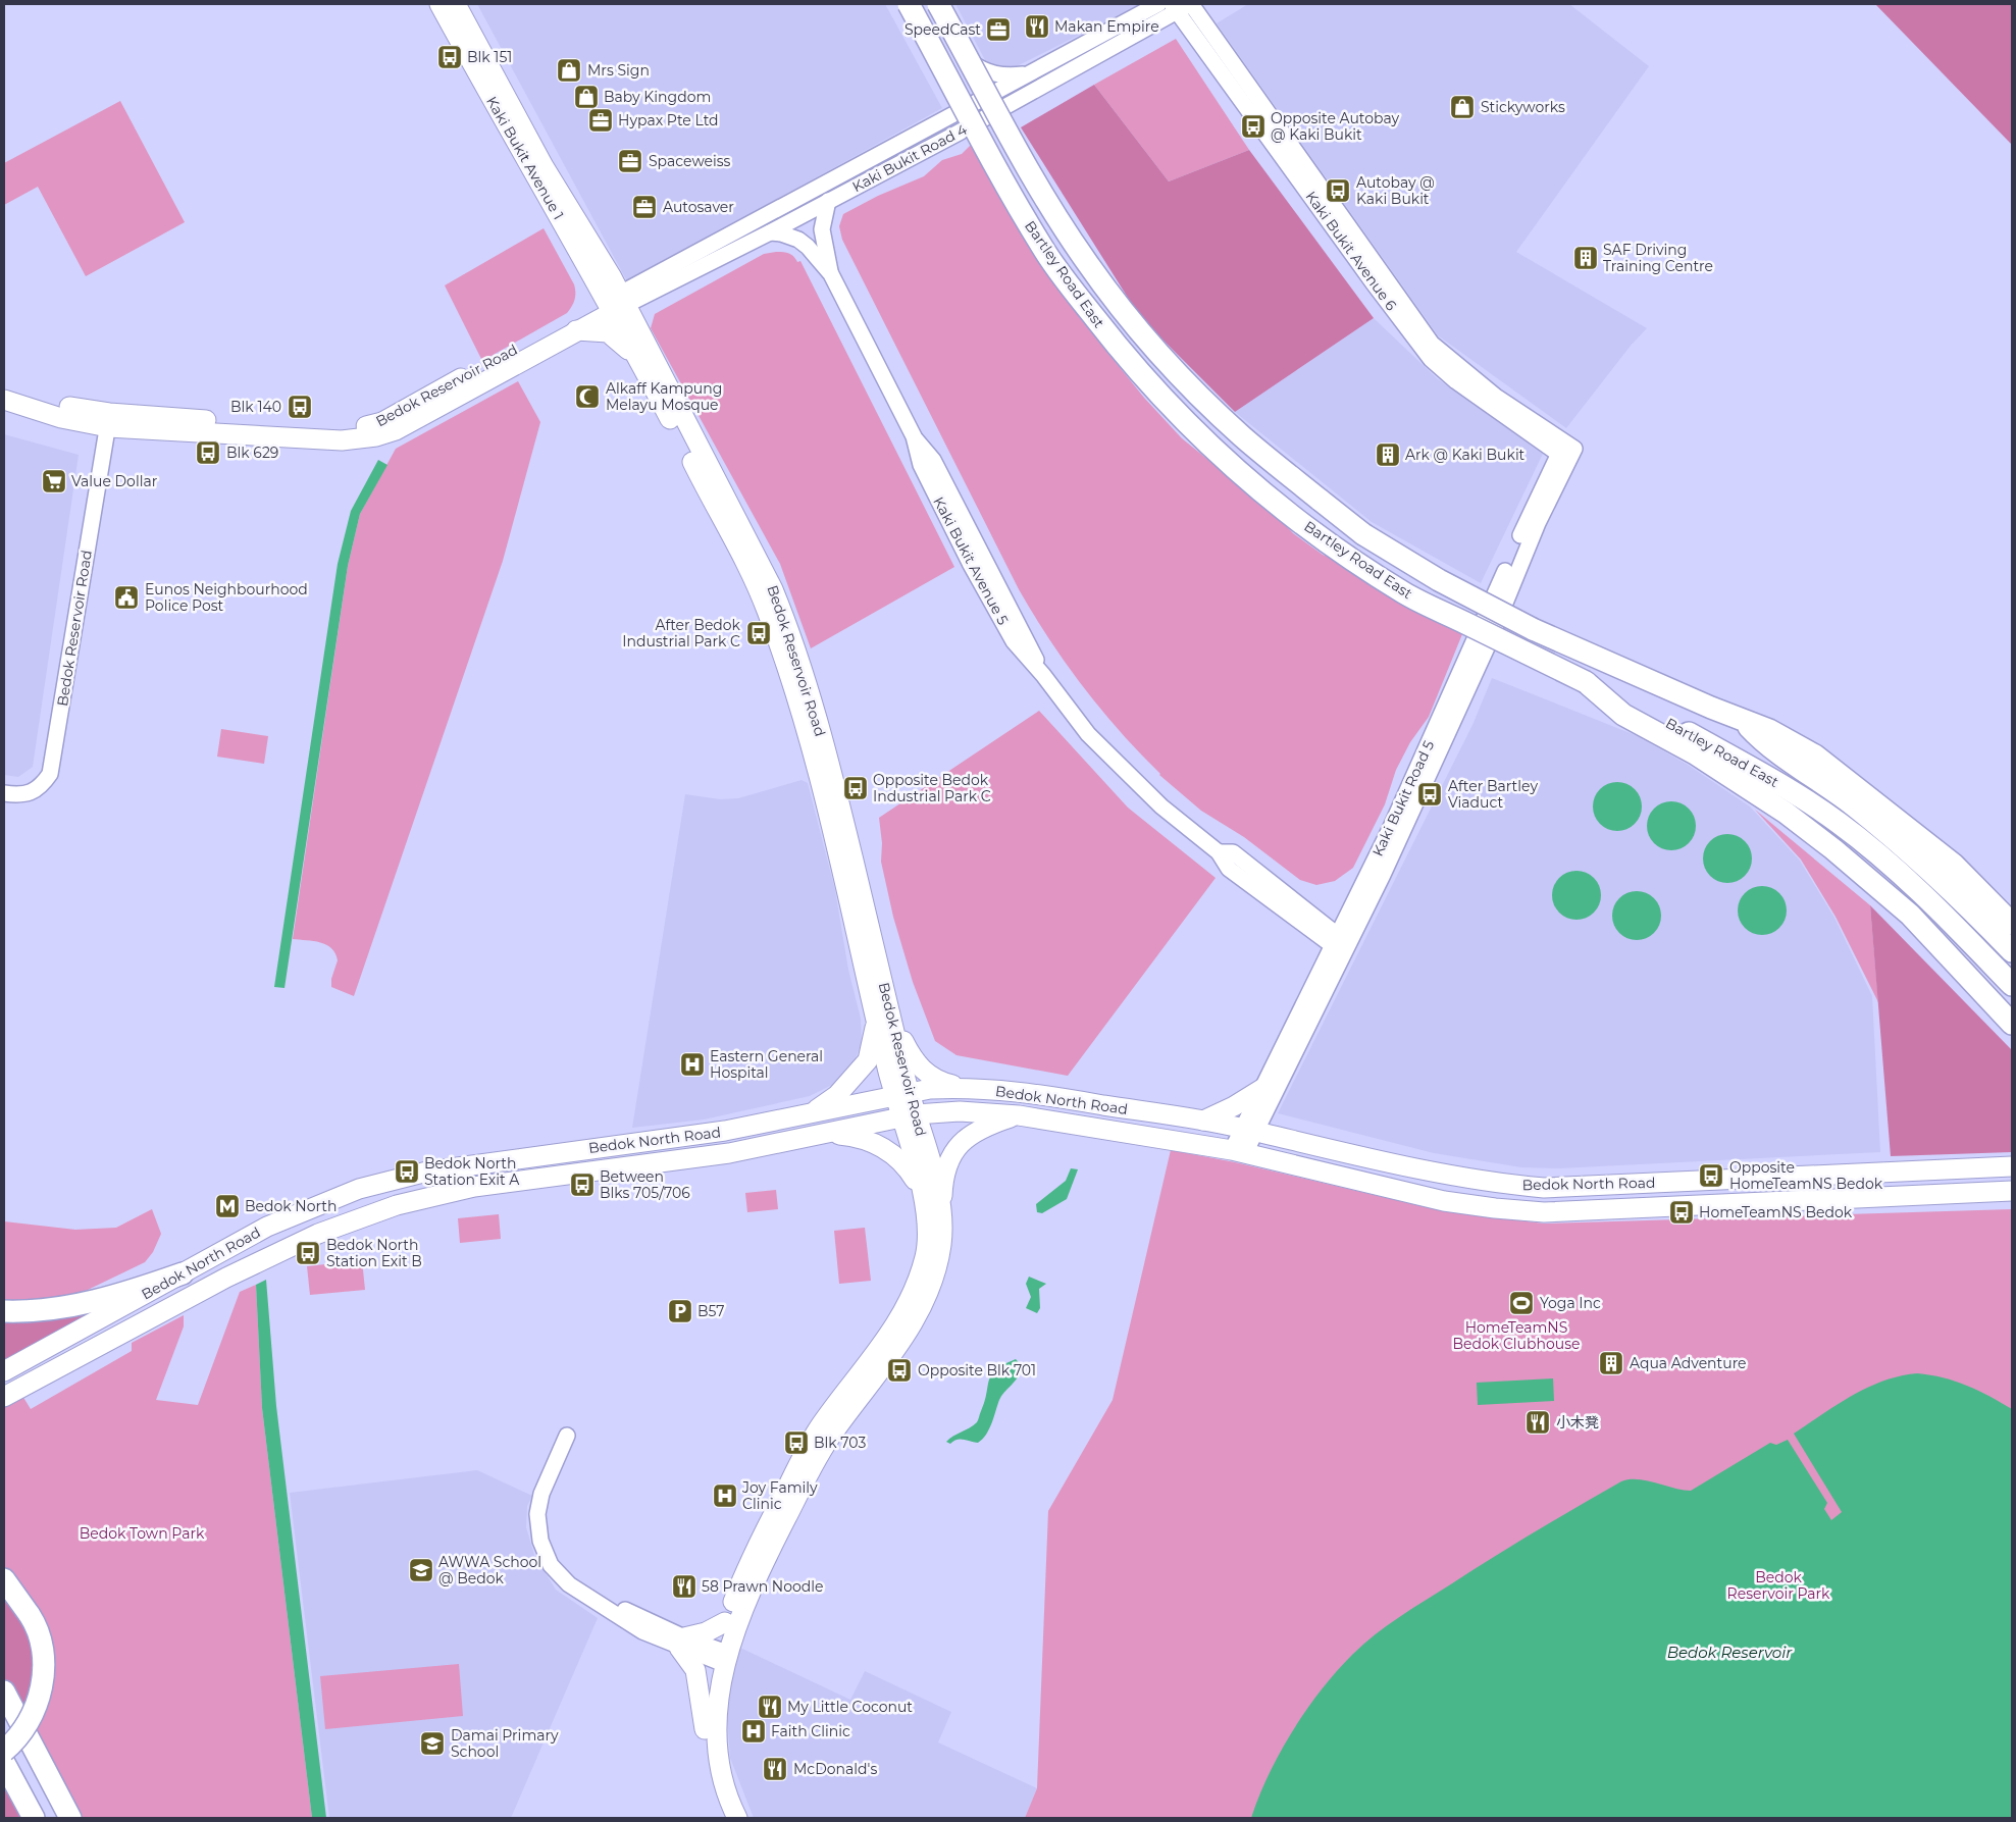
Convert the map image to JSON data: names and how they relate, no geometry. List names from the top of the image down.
{
  "streets": {
    "highway": ["Bartley Road East"],
    "main road": ["Kaki Bukit Avenue 1", "Bedok Reservoir Road", "Bedok North Road"],
    "street": [
      "Kaki Bukit Road 4",
      "Kaki Bukit Avenue 6",
      "Kaki Bukit Avenue 5",
      "Kaki Bukit Road 5"
    ]
  },
  "crossings": [
    ["Kaki Bukit Avenue 1", "Kaki Bukit Road 4"],
    ["Kaki Bukit Avenue 1", "Bedok Reservoir Road"],
    ["Kaki Bukit Road 4", "Kaki Bukit Avenue 6"],
    ["Kaki Bukit Road 4", "Bedok Reservoir Road"],
    ["Kaki Bukit Avenue 6", "Kaki Bukit Road 5"],
    ["Bedok Reservoir Road", "Bedok North Road"],
    ["Kaki Bukit Avenue 5", "Kaki Bukit Road 5"],
    ["Kaki Bukit Road 5", "Bedok North Road"]
  ],
  "water": ["Bedok Reservoir"],
  "parks": ["HomeTeamNS Bedok Clubhouse", "Bedok Town Park", "Bedok Reservoir Park"],
  "places": {
    "restaurant": [
      "Makan Empire",
      "小木凳",
      "58 Prawn Noodle",
      "My Little Coconut",
      "McDonald's"
    ],
    "office": [
      "SpeedCast",
      "Hypax Pte Ltd",
      "Spaceweiss",
      "Autosaver"
    ],
    "bus stop": [
      "Blk 151",
      "Opposite Autobay @ Kaki Bukit",
      "Autobay @ Kaki Bukit",
      "Blk 140",
      "Blk 629",
      "After Bedok Industrial Park C",
      "Opposite Bedok Industrial Park C",
      "After Bartley Viaduct",
      "Bedok North Station Exit A",
      "Opposite HomeTeamNS Bedok",
      "Between Blks 705/706",
      "HomeTeamNS Bedok",
      "Bedok North Station Exit B",
      "Opposite Blk 701",
      "Blk 703"
    ],
    "shop": ["Mrs Sign", "Baby Kingdom", "Stickyworks"],
    "building": ["SAF Driving Training Centre", "Ark @ Kaki Bukit", "Aqua Adventure"],
    "mosque": ["Alkaff Kampung Melayu Mosque"],
    "supermarket": ["Value Dollar"],
    "public building": ["Eunos Neighbourhood Police Post"],
    "hospital": ["Eastern General Hospital", "Joy Family Clinic", "Faith Clinic"],
    "metro station": ["Bedok North"],
    "sports": ["Yoga Inc"],
    "parking": ["B57"],
    "school or university": ["AWWA School @ Bedok", "Damai Primary School"]
  }
}
